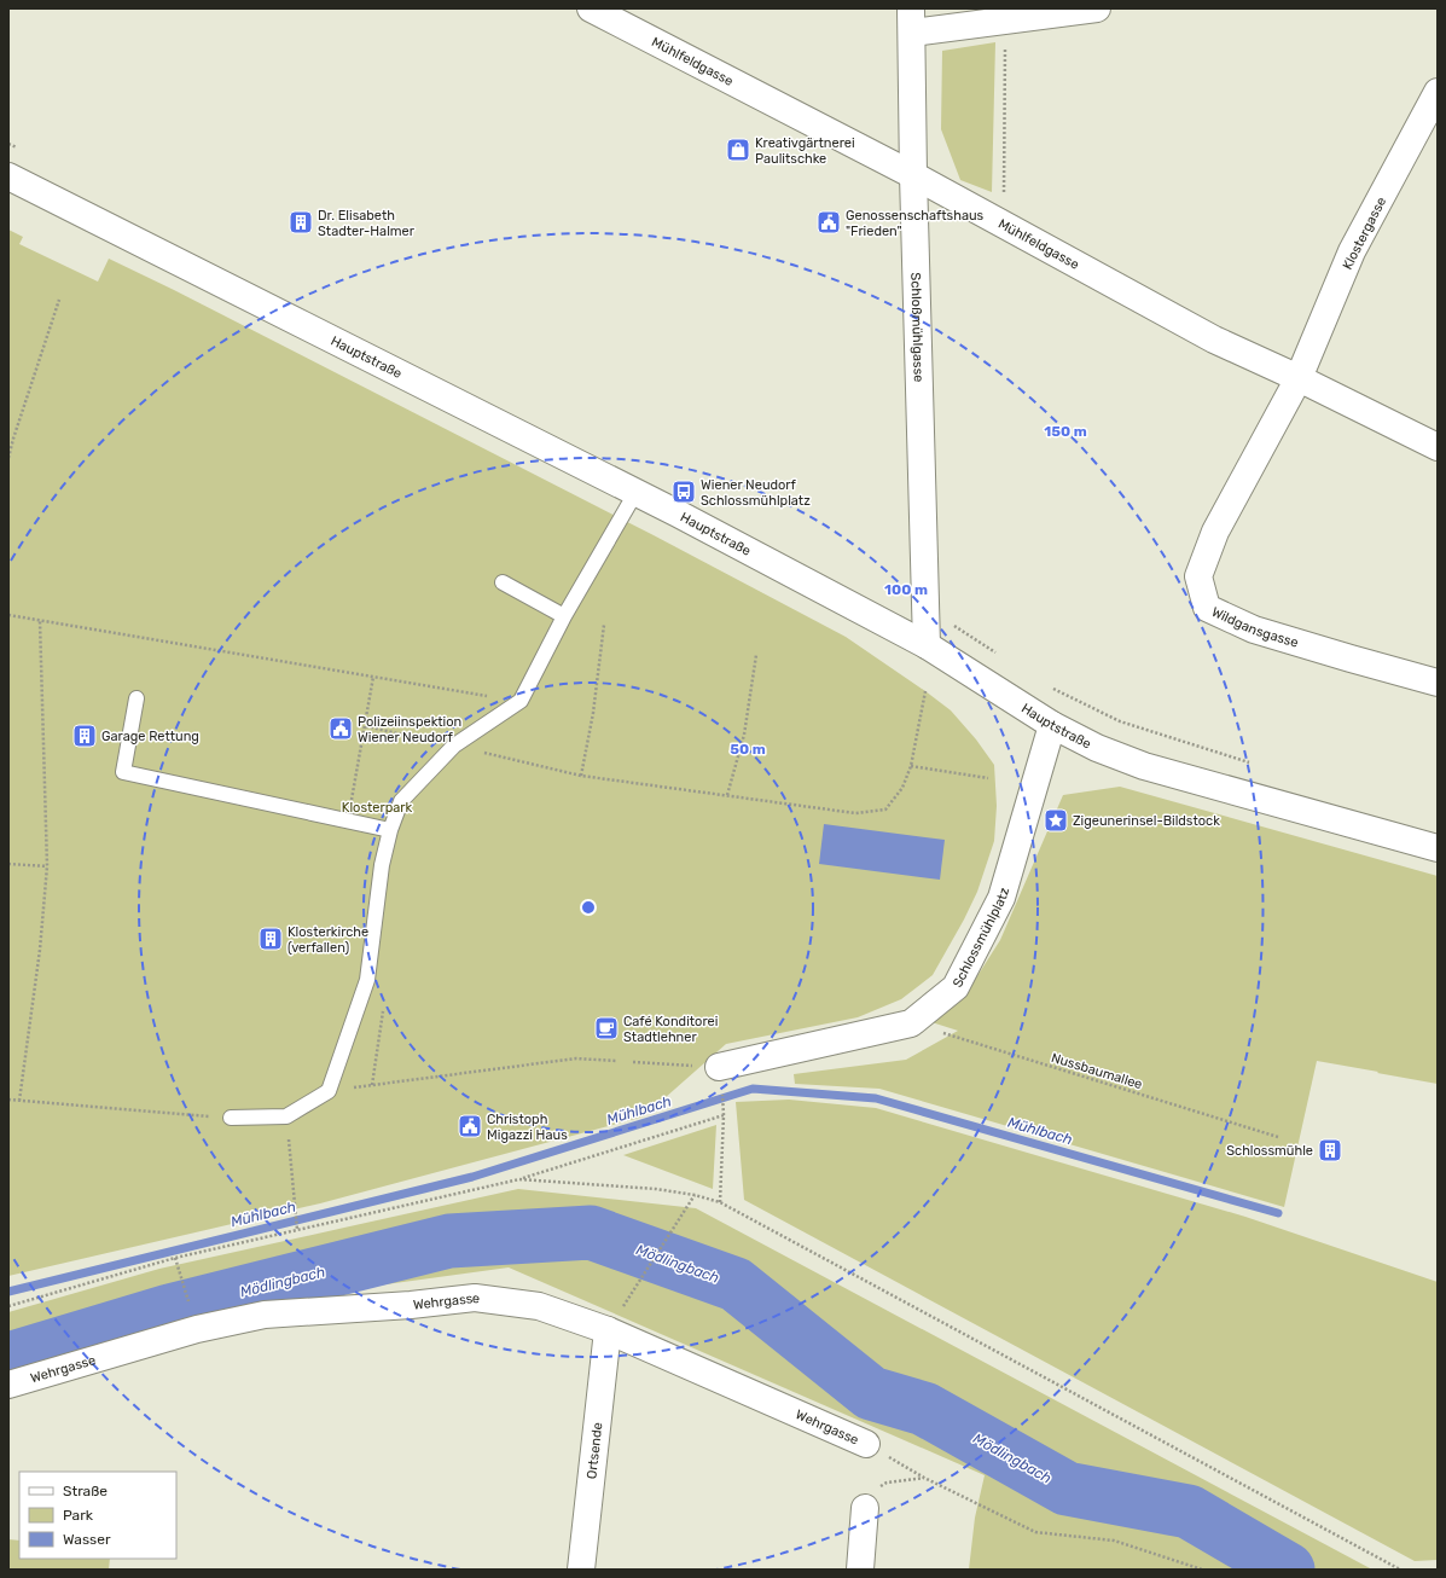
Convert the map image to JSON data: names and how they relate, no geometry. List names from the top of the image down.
{
  "streets": {
    "street": [
      "Mühlfeldgasse",
      "Klostergasse",
      "Schloßmühlgasse",
      "Hauptstraße",
      "Wildgansgasse",
      "Schlossmühlplatz",
      "Wehrgasse",
      "Ortsende"
    ],
    "path": ["Nussbaumallee"]
  },
  "crossings": [
    ["Mühlfeldgasse", "Klostergasse"],
    ["Mühlfeldgasse", "Schloßmühlgasse"],
    ["Mühlfeldgasse", "Wildgansgasse"],
    ["Klostergasse", "Wildgansgasse"],
    ["Schloßmühlgasse", "Hauptstraße"],
    ["Hauptstraße", "Schlossmühlplatz"],
    ["Schlossmühlplatz", "Nussbaumallee"],
    ["Wehrgasse", "Ortsende"]
  ],
  "water": ["Mühlbach", "Mödlingbach"],
  "parks": ["Klosterpark"],
  "places": {
    "shop": ["Kreativgärtnerei Paulitschke"],
    "building": [
      "Dr. Elisabeth Stadter-Halmer",
      "Garage Rettung",
      "Klosterkirche (verfallen)",
      "Schlossmühle"
    ],
    "public building": ["Genossenschaftshaus \"Frieden\"", "Polizeiinspektion Wiener Neudorf", "Christoph Migazzi Haus"],
    "bus stop": ["Wiener Neudorf Schlossmühlplatz"],
    "place": ["Zigeunerinsel-Bildstock"],
    "cafe": ["Café Konditorei Stadtlehner"]
  },
  "legend": ["Straße", "Park", "Wasser"],
  "rings": ["150 m", "100 m", "50 m"]
}
